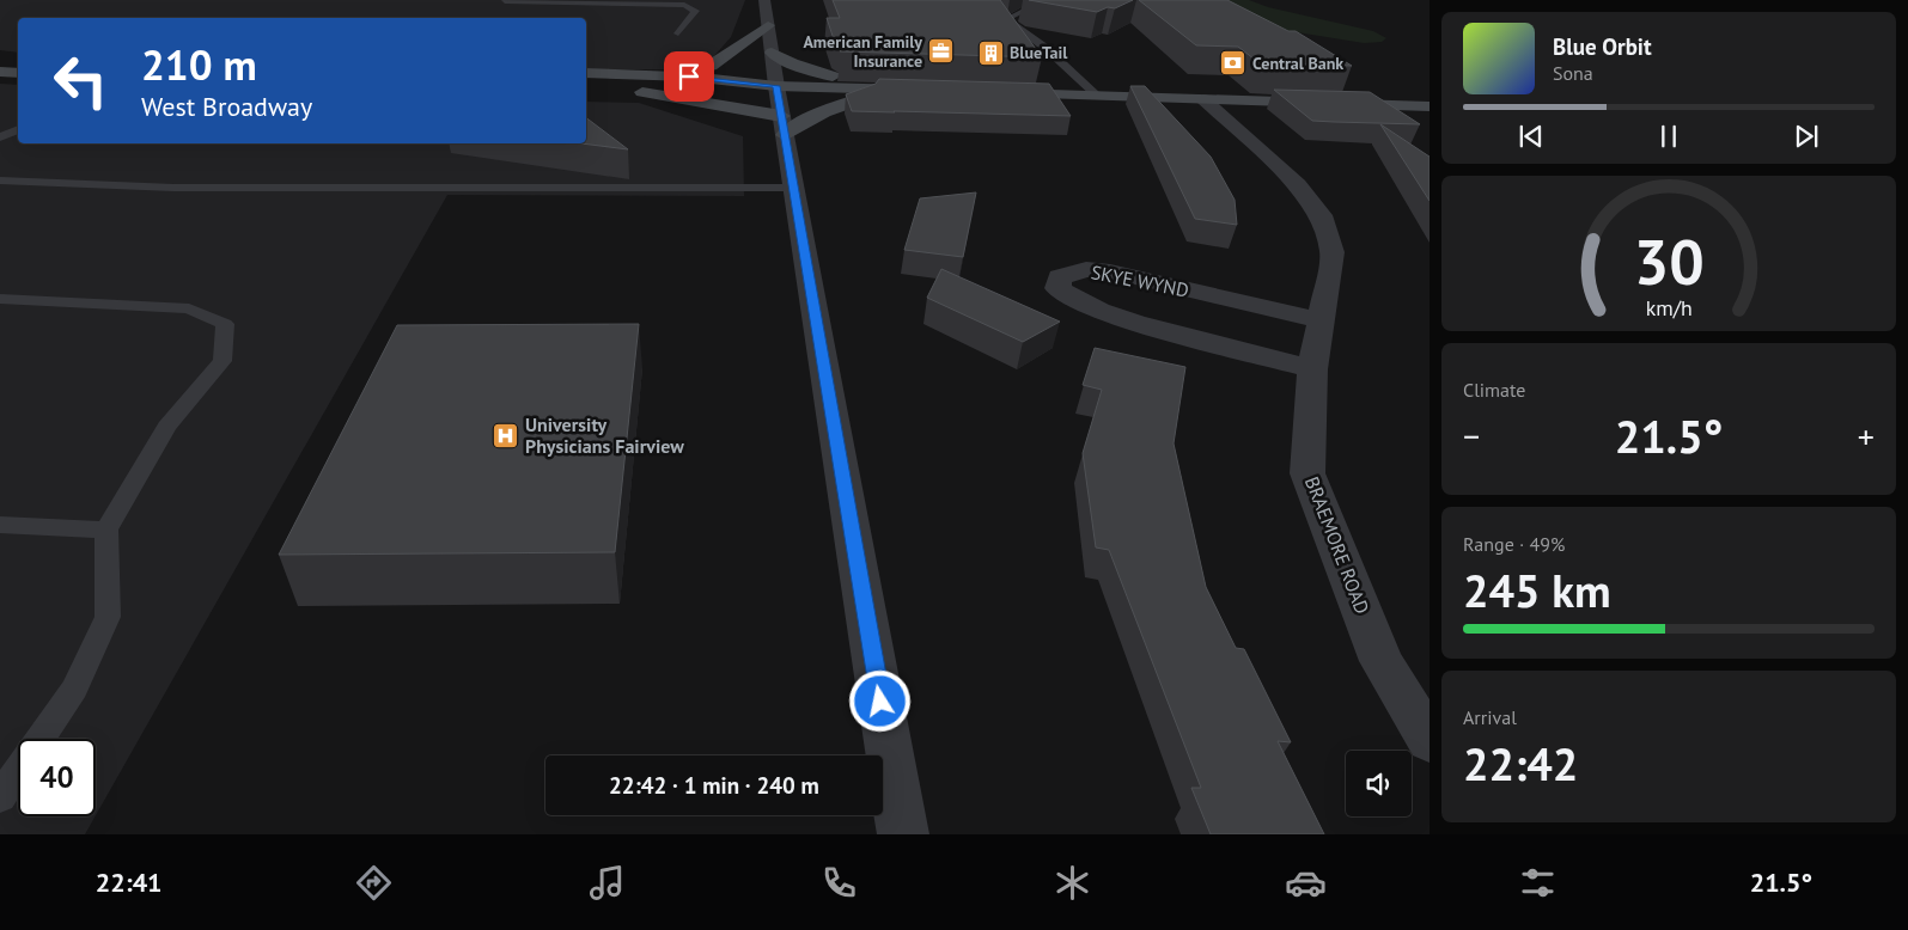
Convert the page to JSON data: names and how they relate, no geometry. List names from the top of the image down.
{
  "streets": {
    "street": ["SKYE WYND", "BRAEMORE ROAD"]
  },
  "crossings": [
    ["SKYE WYND", "BRAEMORE ROAD"]
  ],
  "places": {
    "office": ["American Family Insurance"],
    "building": ["BlueTail"],
    "bank": ["Central Bank"],
    "hospital": ["University Physicians Fairview"]
  },
  "page": {
    "turn": ["210 m", "West Broadway"],
    "song": ["Blue Orbit", "Sona"],
    "tile": [
      "Climate",
      ["Range · 49%", "245 km"],
      ["Arrival", "22:42"]
    ],
    "heat": ["−", "21.5°", "+"],
    "limit": "40",
    "trip": "22:42 · 1 min · 240 m",
    "tabs": ["22:41", "21.5°"],
    "gauge": ["30", "km/h"]
  }
}
